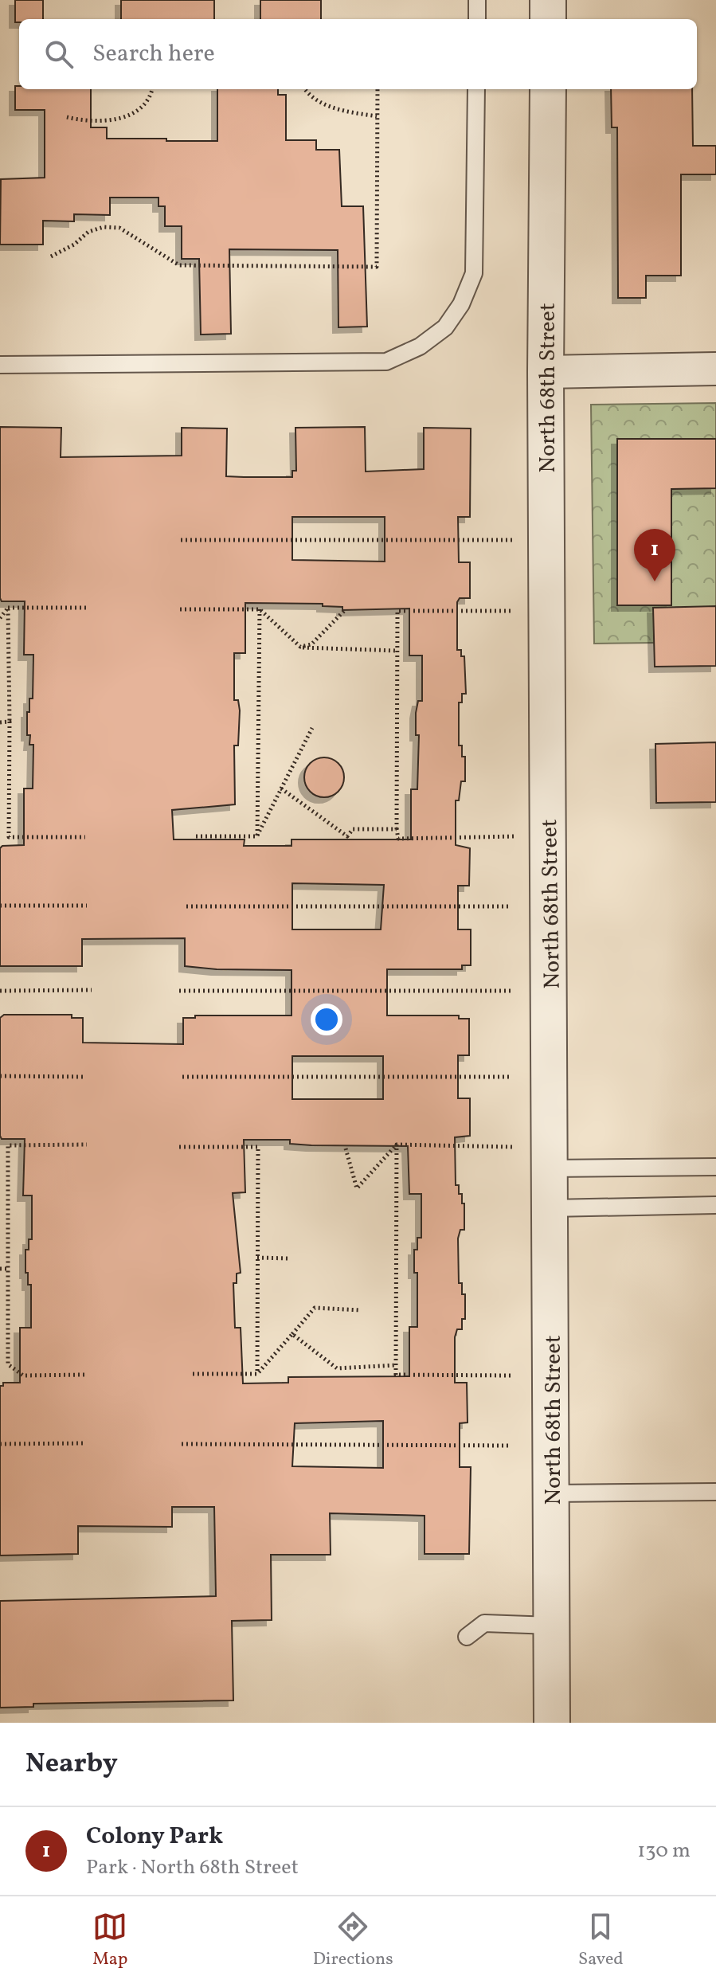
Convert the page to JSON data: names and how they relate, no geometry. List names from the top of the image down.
{
  "streets": {
    "street": ["North 68th Street"]
  },
  "page": {
    "search": "Search here",
    "pins": "1",
    "heading": "Nearby",
    "list": [
      {
        "mark": "1",
        "name": "Colony Park",
        "note": "Park · North 68th Street",
        "value": "130 m"
      }
    ],
    "nav": ["Map", "Directions", "Saved"]
  }
}
